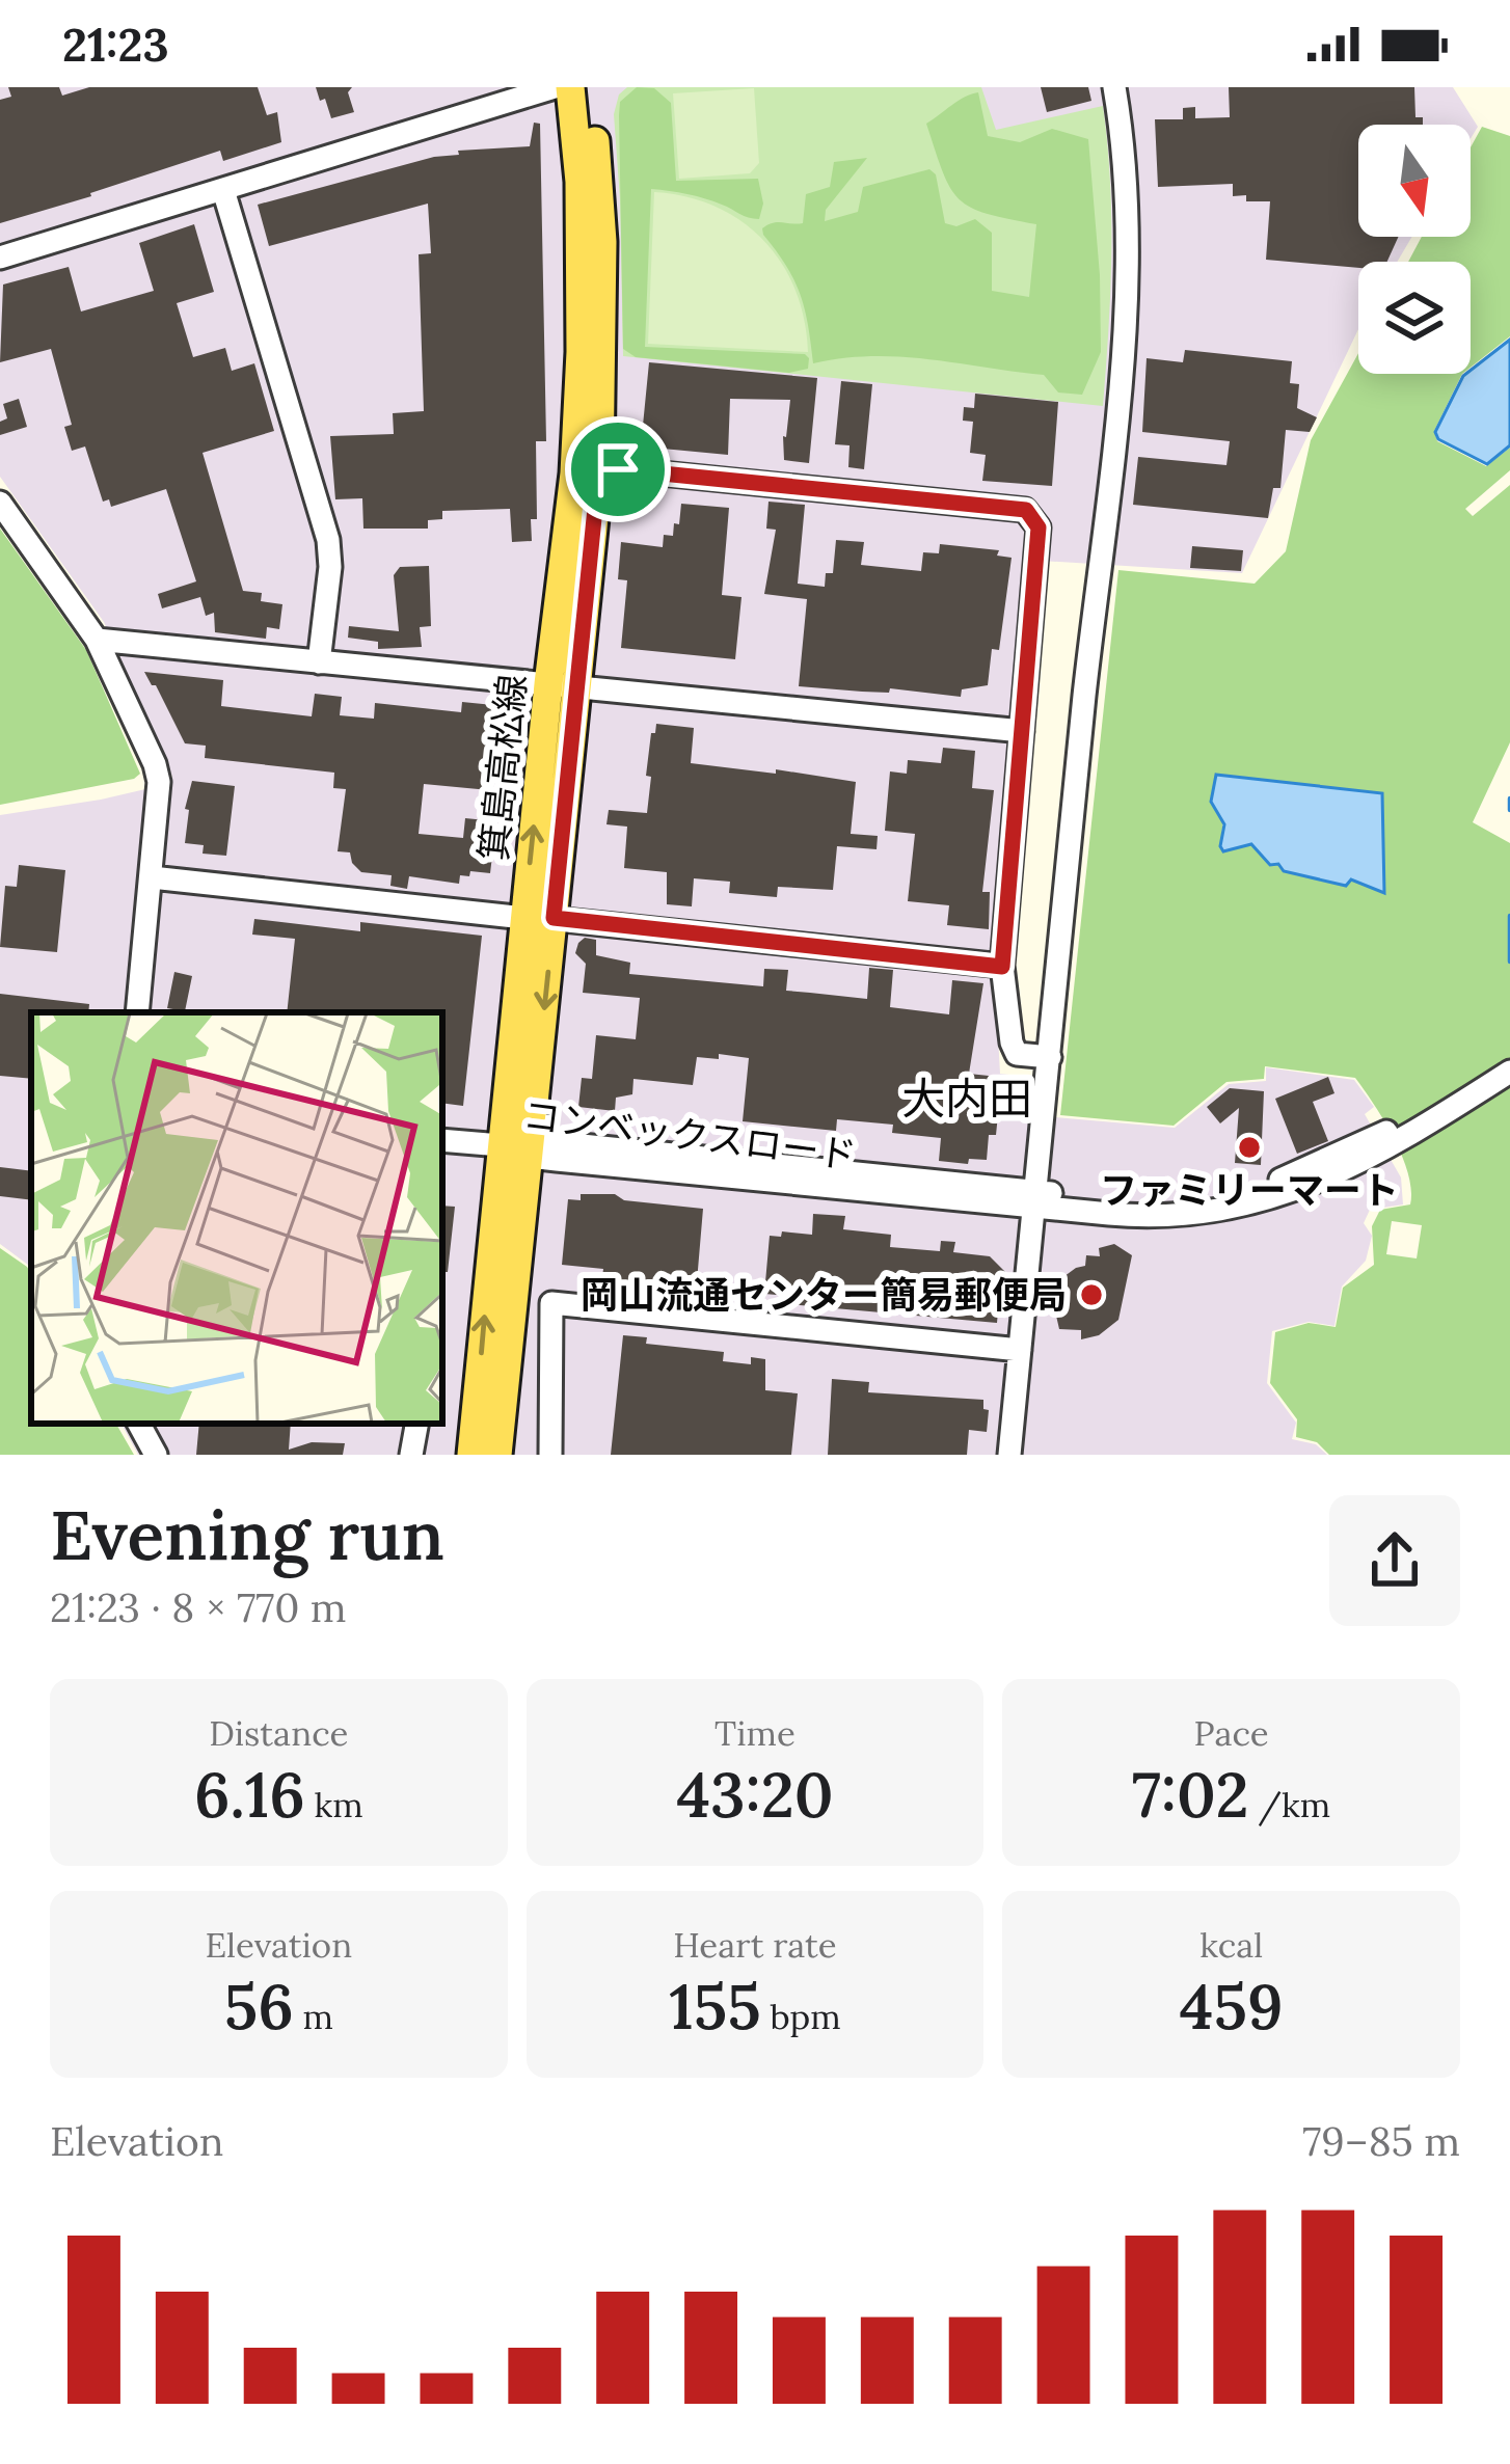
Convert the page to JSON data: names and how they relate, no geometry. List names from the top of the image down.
{
  "streets": {
    "main road": ["箕島高松線"],
    "street": ["コンベックスロード"]
  },
  "crossings": [
    ["箕島高松線", "コンベックスロード"]
  ],
  "districts": ["大内田"],
  "places": ["ファミリーマート", "岡山流通センター簡易郵便局"],
  "north": "bottom",
  "page": {
    "status": "21:23",
    "heading": ["Evening run", "21:23 · 8 × 770 m"],
    "stats": [
      ["Distance", "6.16 km"],
      ["Time", "43:20"],
      ["Pace", "7:02 /km"],
      ["Elevation", "56 m"],
      ["Heart rate", "155 bpm"],
      ["kcal", "459"]
    ],
    "chart": ["Elevation", "79–85 m"]
  }
}
